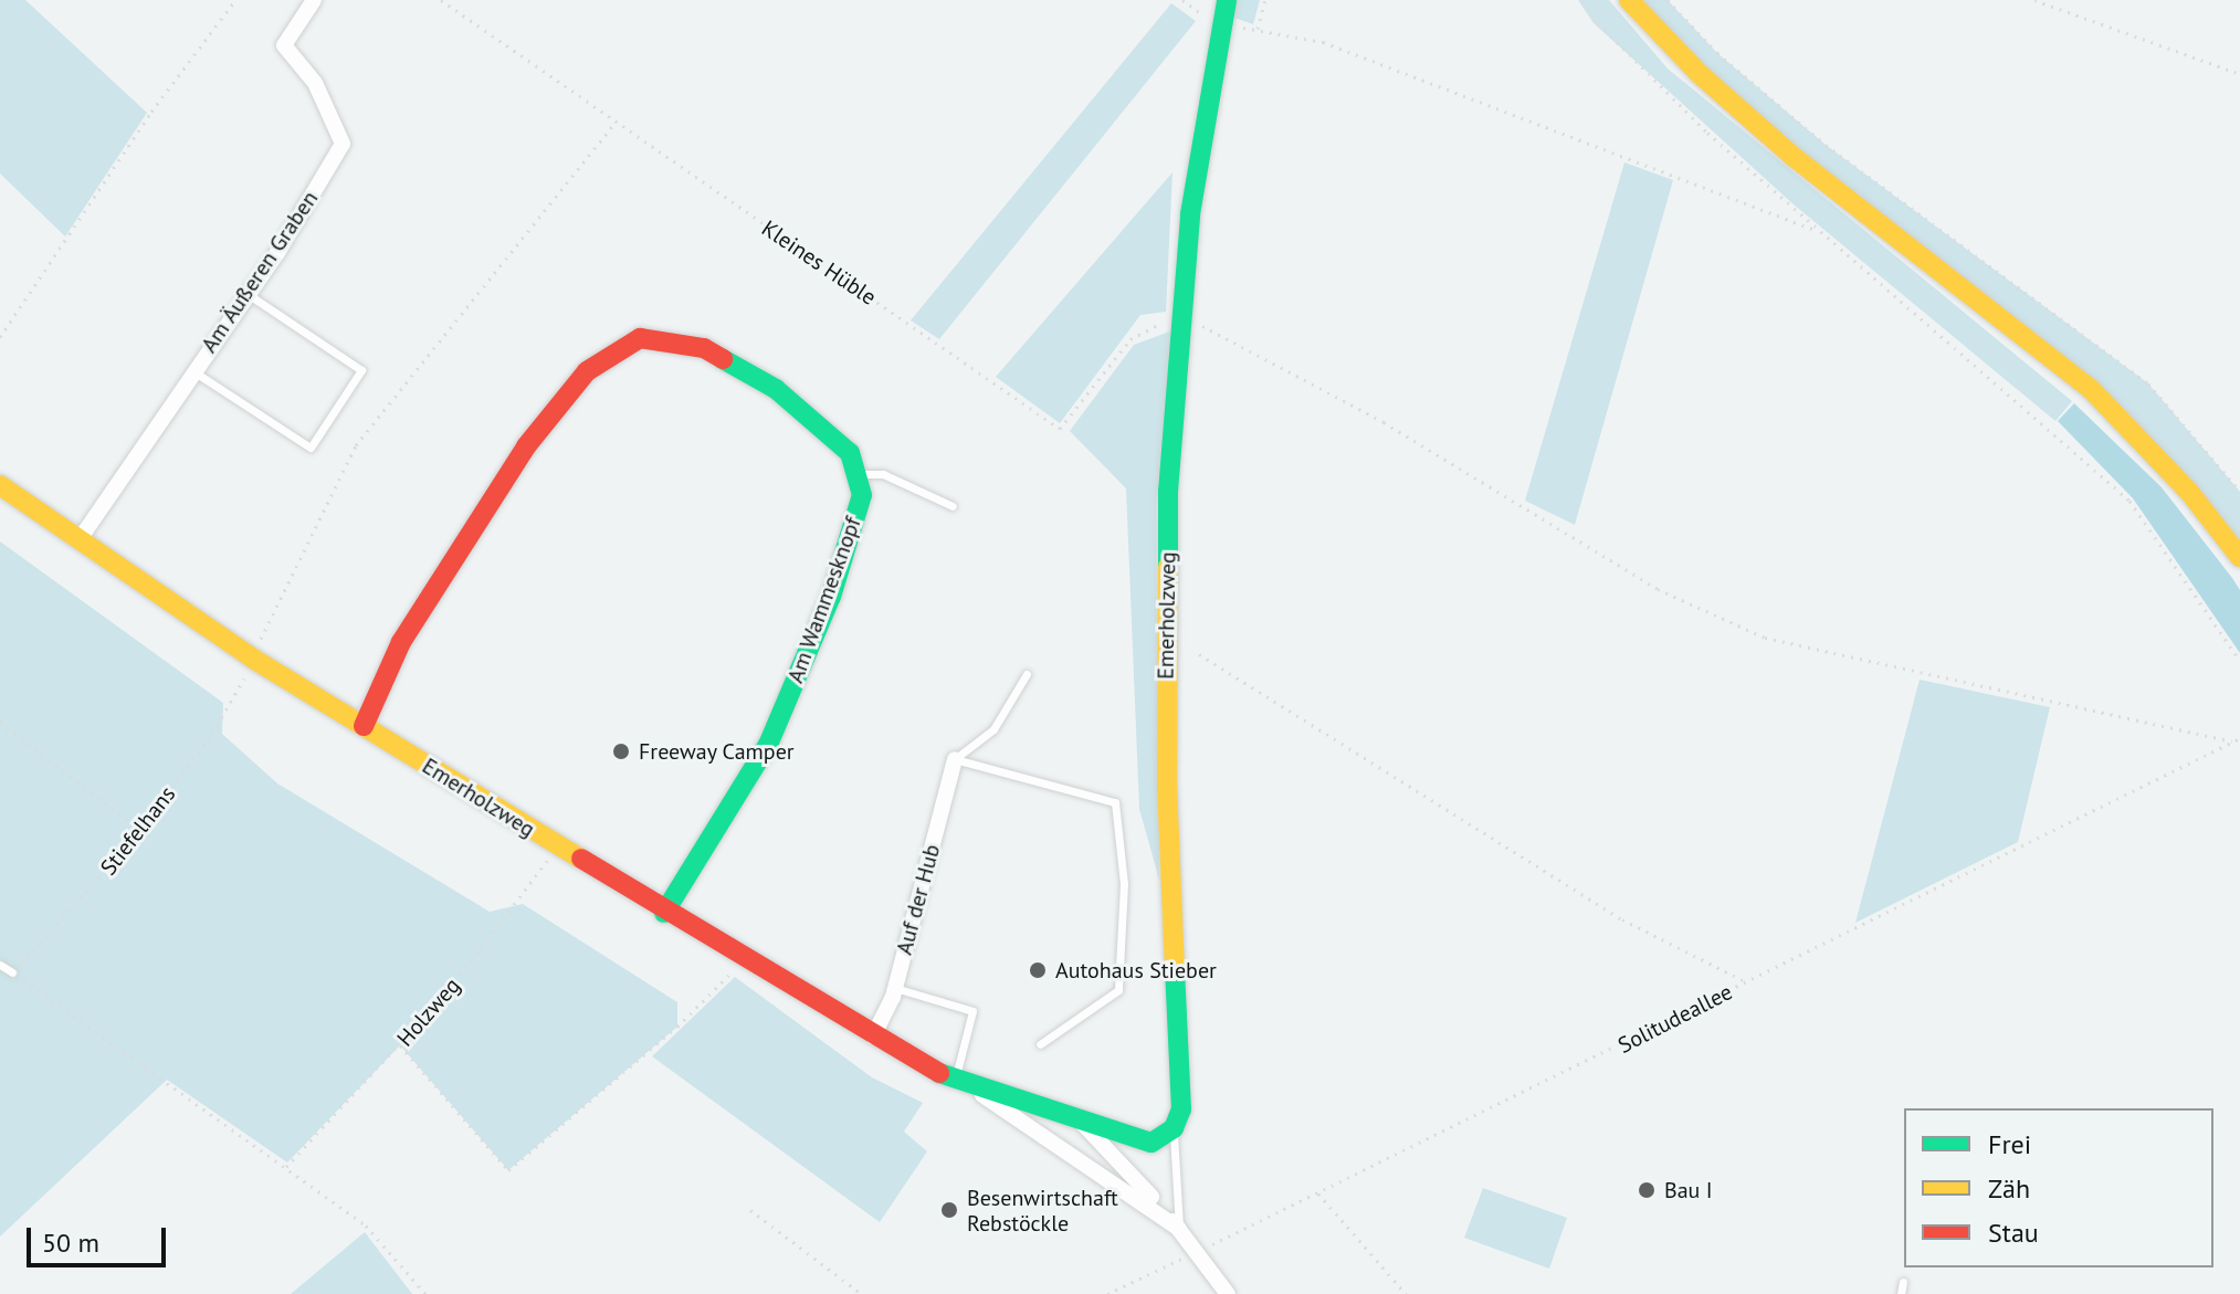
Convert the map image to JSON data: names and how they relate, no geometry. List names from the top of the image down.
{
  "streets": {
    "street": [
      "Am Äußeren Graben",
      "Am Wammesknopf",
      "Emerholzweg",
      "Auf der Hub"
    ],
    "path": [
      "Kleines Hüble",
      "Stiefelhans",
      "Holzweg",
      "Solitudeallee"
    ]
  },
  "crossings": [
    ["Kleines Hüble", "Emerholzweg"],
    ["Kleines Hüble", "Stiefelhans"],
    ["Am Äußeren Graben", "Emerholzweg"],
    ["Am Wammesknopf", "Emerholzweg"],
    ["Emerholzweg", "Stiefelhans"],
    ["Emerholzweg", "Auf der Hub"],
    ["Emerholzweg", "Holzweg"],
    ["Emerholzweg", "Solitudeallee"]
  ],
  "places": [
    "Freeway Camper",
    "Autohaus Stieber",
    "Bau I",
    "Besenwirtschaft Rebstöckle"
  ],
  "legend": ["Frei", "Zäh", "Stau"],
  "scale_bar": "50 m"
}
